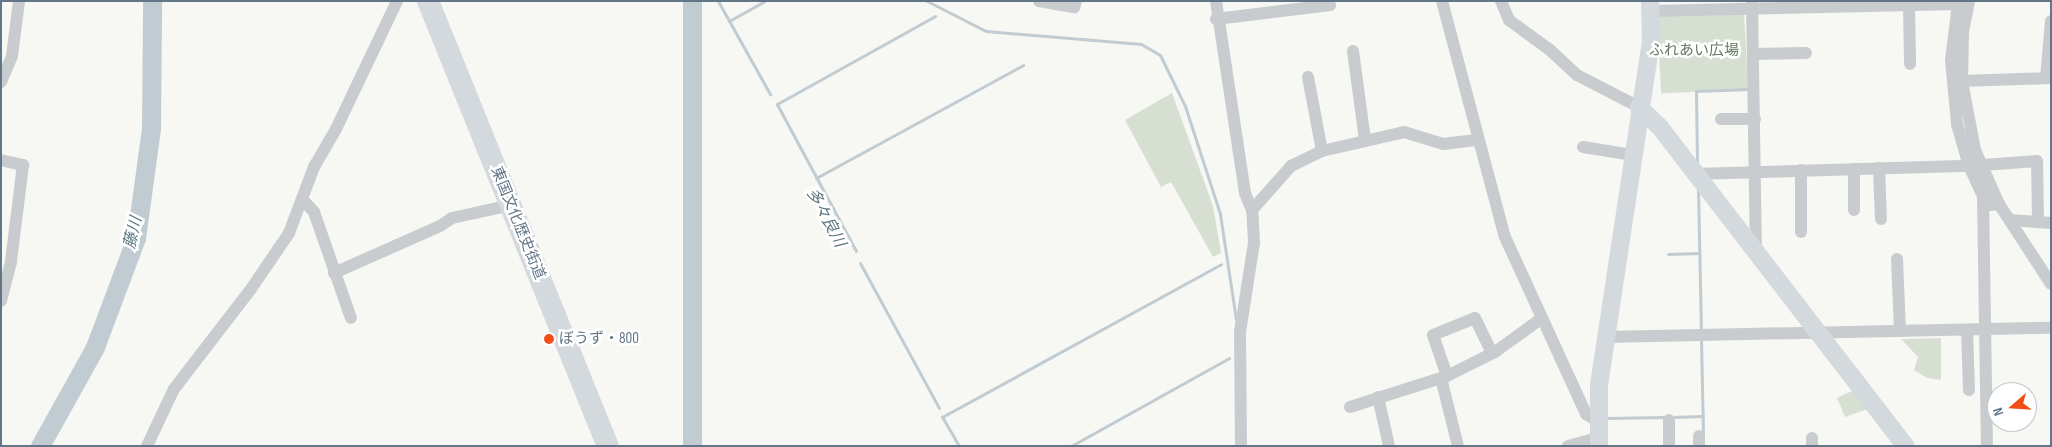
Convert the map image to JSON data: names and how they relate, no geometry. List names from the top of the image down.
{
  "streets": {
    "highway": ["東国文化歴史街道"]
  },
  "water": ["多々良川", "藤川"],
  "parks": ["ふれあい広場"],
  "places": ["ぼうず・800"],
  "north": "left"
}
